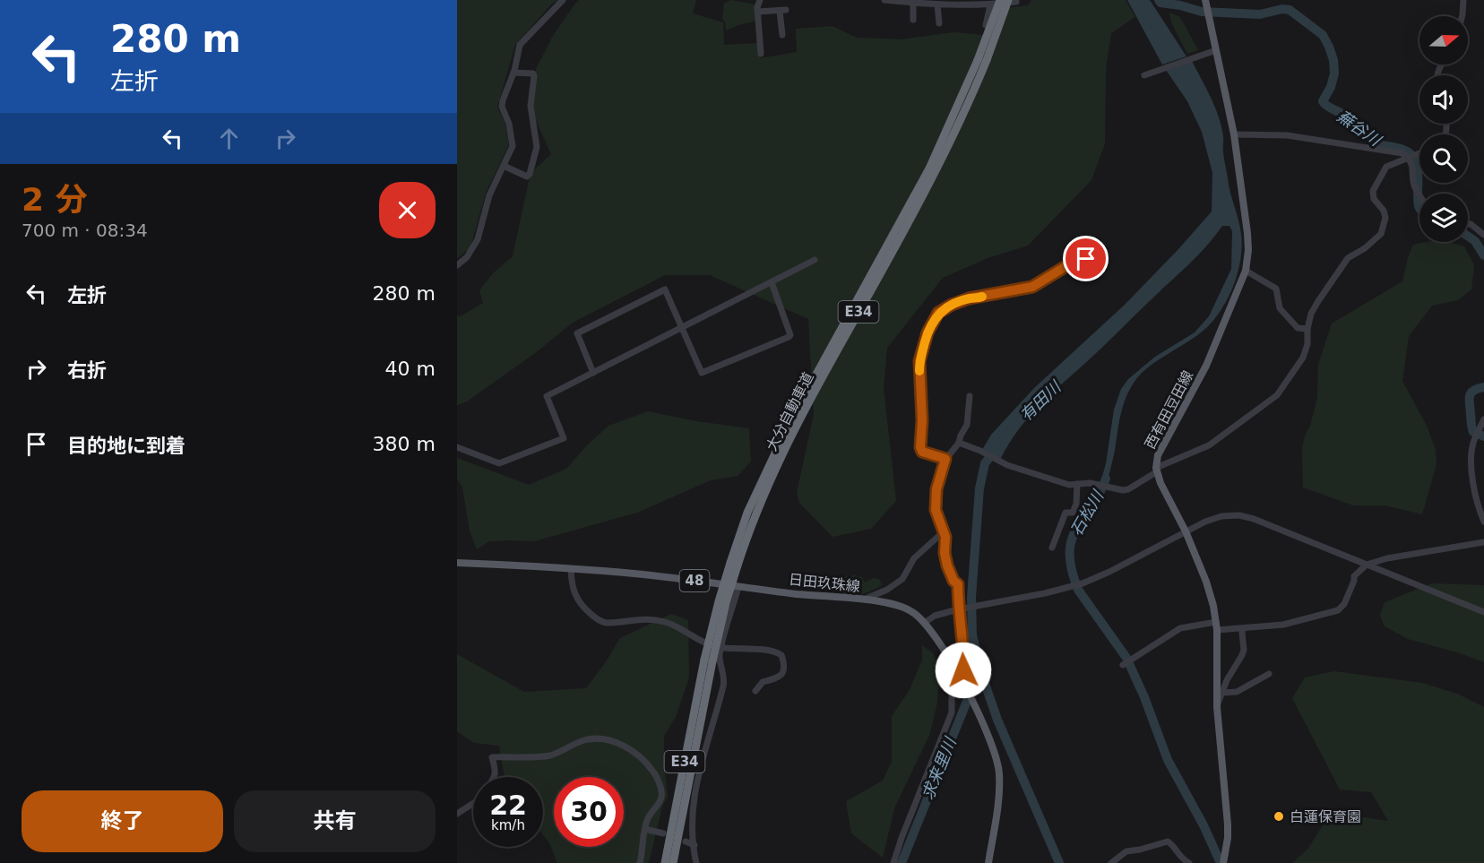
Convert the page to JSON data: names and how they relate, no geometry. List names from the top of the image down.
{
  "streets": {
    "highway": ["E34", "大分自動車道"],
    "main road": ["西有田豆田線", "48", "日田玖珠線"]
  },
  "water": [
    "蕪谷川",
    "有田川",
    "石松川",
    "求来里川"
  ],
  "places": ["白蓮保育園"],
  "north": "right",
  "page": {
    "turn": ["280 m", "左折"],
    "heading": ["2 分", "700 m · 08:34"],
    "list": [
      {
        "name": "左折",
        "value": "280 m"
      },
      {
        "name": "右折",
        "value": "40 m"
      },
      {
        "name": "目的地に到着",
        "value": "380 m"
      }
    ],
    "speed": "22 km/h",
    "limit": "30",
    "buttons": ["終了", "共有"]
  }
}
